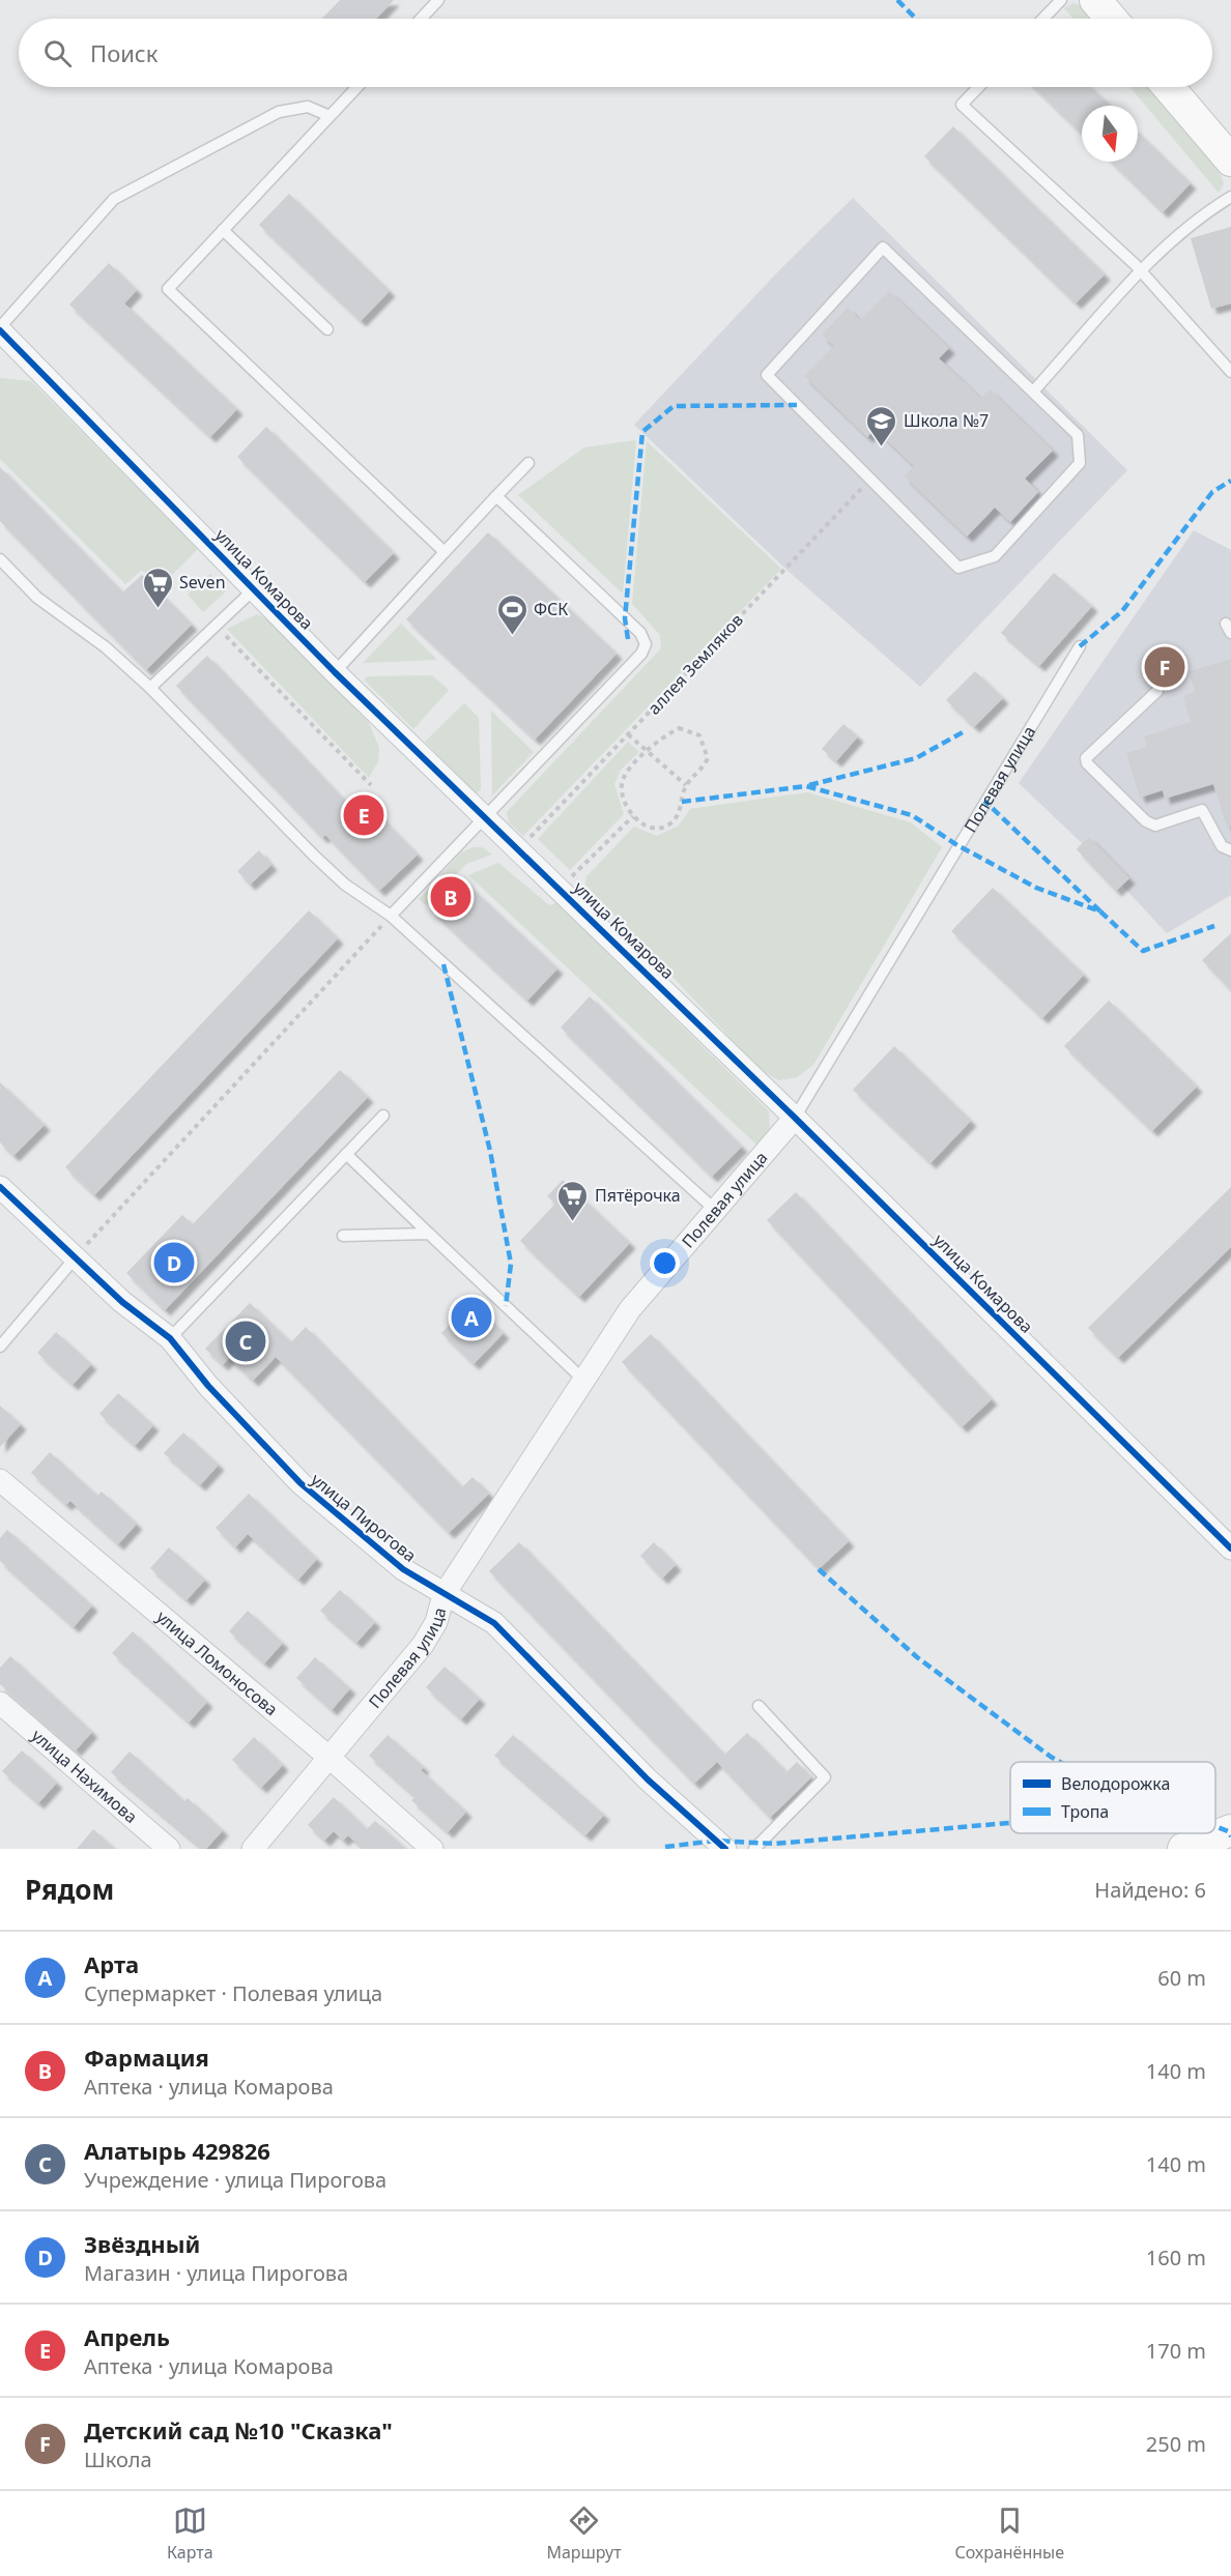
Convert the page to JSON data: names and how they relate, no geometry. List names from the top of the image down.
{
  "streets": {
    "street": [
      "улица Комарова",
      "Полевая улица",
      "улица Пирогова",
      "улица Ломоносова",
      "улица Нахимова"
    ],
    "path": ["аллея Земляков"]
  },
  "crossings": [
    ["улица Комарова", "аллея Земляков"],
    ["улица Комарова", "Полевая улица"],
    ["Полевая улица", "улица Пирогова"],
    ["Полевая улица", "улица Ломоносова"]
  ],
  "places": {
    "school or university": ["Школа №7"],
    "supermarket": ["Seven", "Пятёрочка"],
    "sports": ["ФСК"]
  },
  "legend": ["Велодорожка", "Тропа"],
  "north": "bottom",
  "page": {
    "search": "Поиск",
    "pins": [
      "F",
      "E",
      "B",
      "D",
      "A",
      "C"
    ],
    "heading": ["Рядом", "Найдено: 6"],
    "list": [
      {
        "mark": "A",
        "name": "Арта",
        "note": "Супермаркет · Полевая улица",
        "value": "60 m"
      },
      {
        "mark": "B",
        "name": "Фармация",
        "note": "Аптека · улица Комарова",
        "value": "140 m"
      },
      {
        "mark": "C",
        "name": "Алатырь 429826",
        "note": "Учреждение · улица Пирогова",
        "value": "140 m"
      },
      {
        "mark": "D",
        "name": "Звёздный",
        "note": "Магазин · улица Пирогова",
        "value": "160 m"
      },
      {
        "mark": "E",
        "name": "Апрель",
        "note": "Аптека · улица Комарова",
        "value": "170 m"
      },
      {
        "mark": "F",
        "name": "Детский сад №10 \"Сказка\"",
        "note": "Школа",
        "value": "250 m"
      }
    ],
    "nav": ["Карта", "Маршрут", "Сохранённые"]
  }
}
